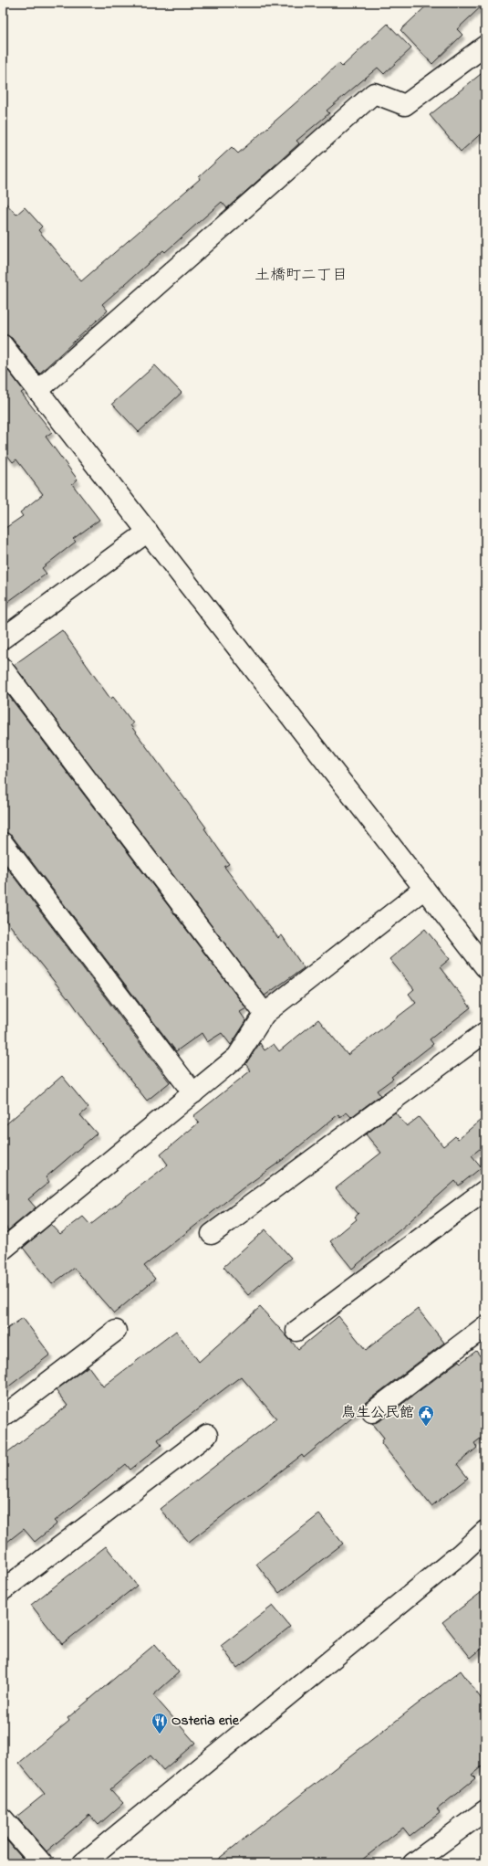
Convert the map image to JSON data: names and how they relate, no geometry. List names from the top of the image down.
{
  "districts": ["土橋町二丁目"],
  "places": {
    "public building": ["鳥生公民館"],
    "restaurant": ["Osteria erie"]
  }
}
